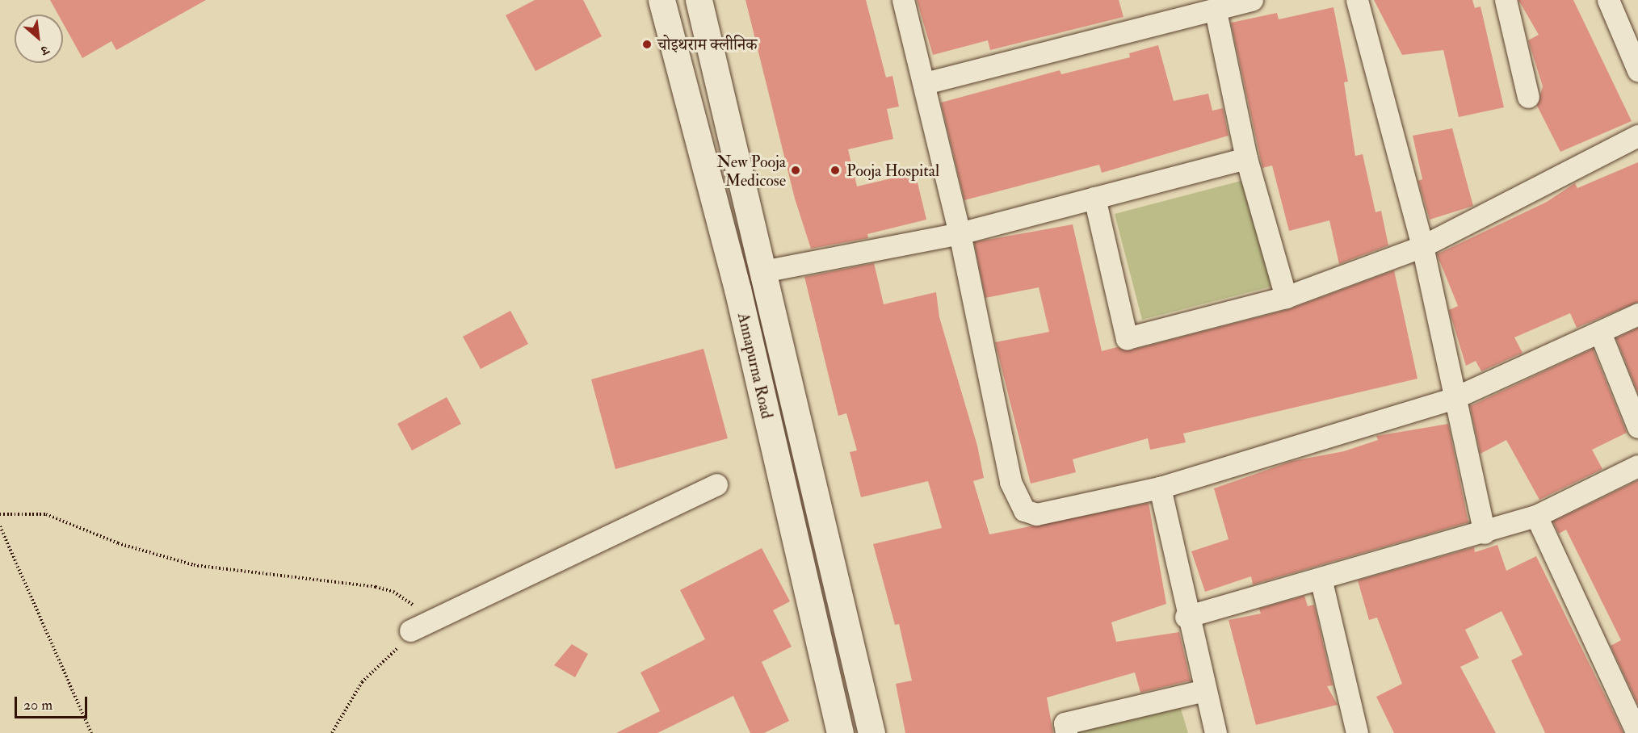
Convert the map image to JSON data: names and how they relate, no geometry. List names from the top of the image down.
{
  "streets": {
    "main road": ["Annapurna Road"]
  },
  "places": ["चोइथराम क्लीनिक", "New Pooja Medicose", "Pooja Hospital"],
  "scale_bar": "20 m",
  "north": "bottom right"
}
